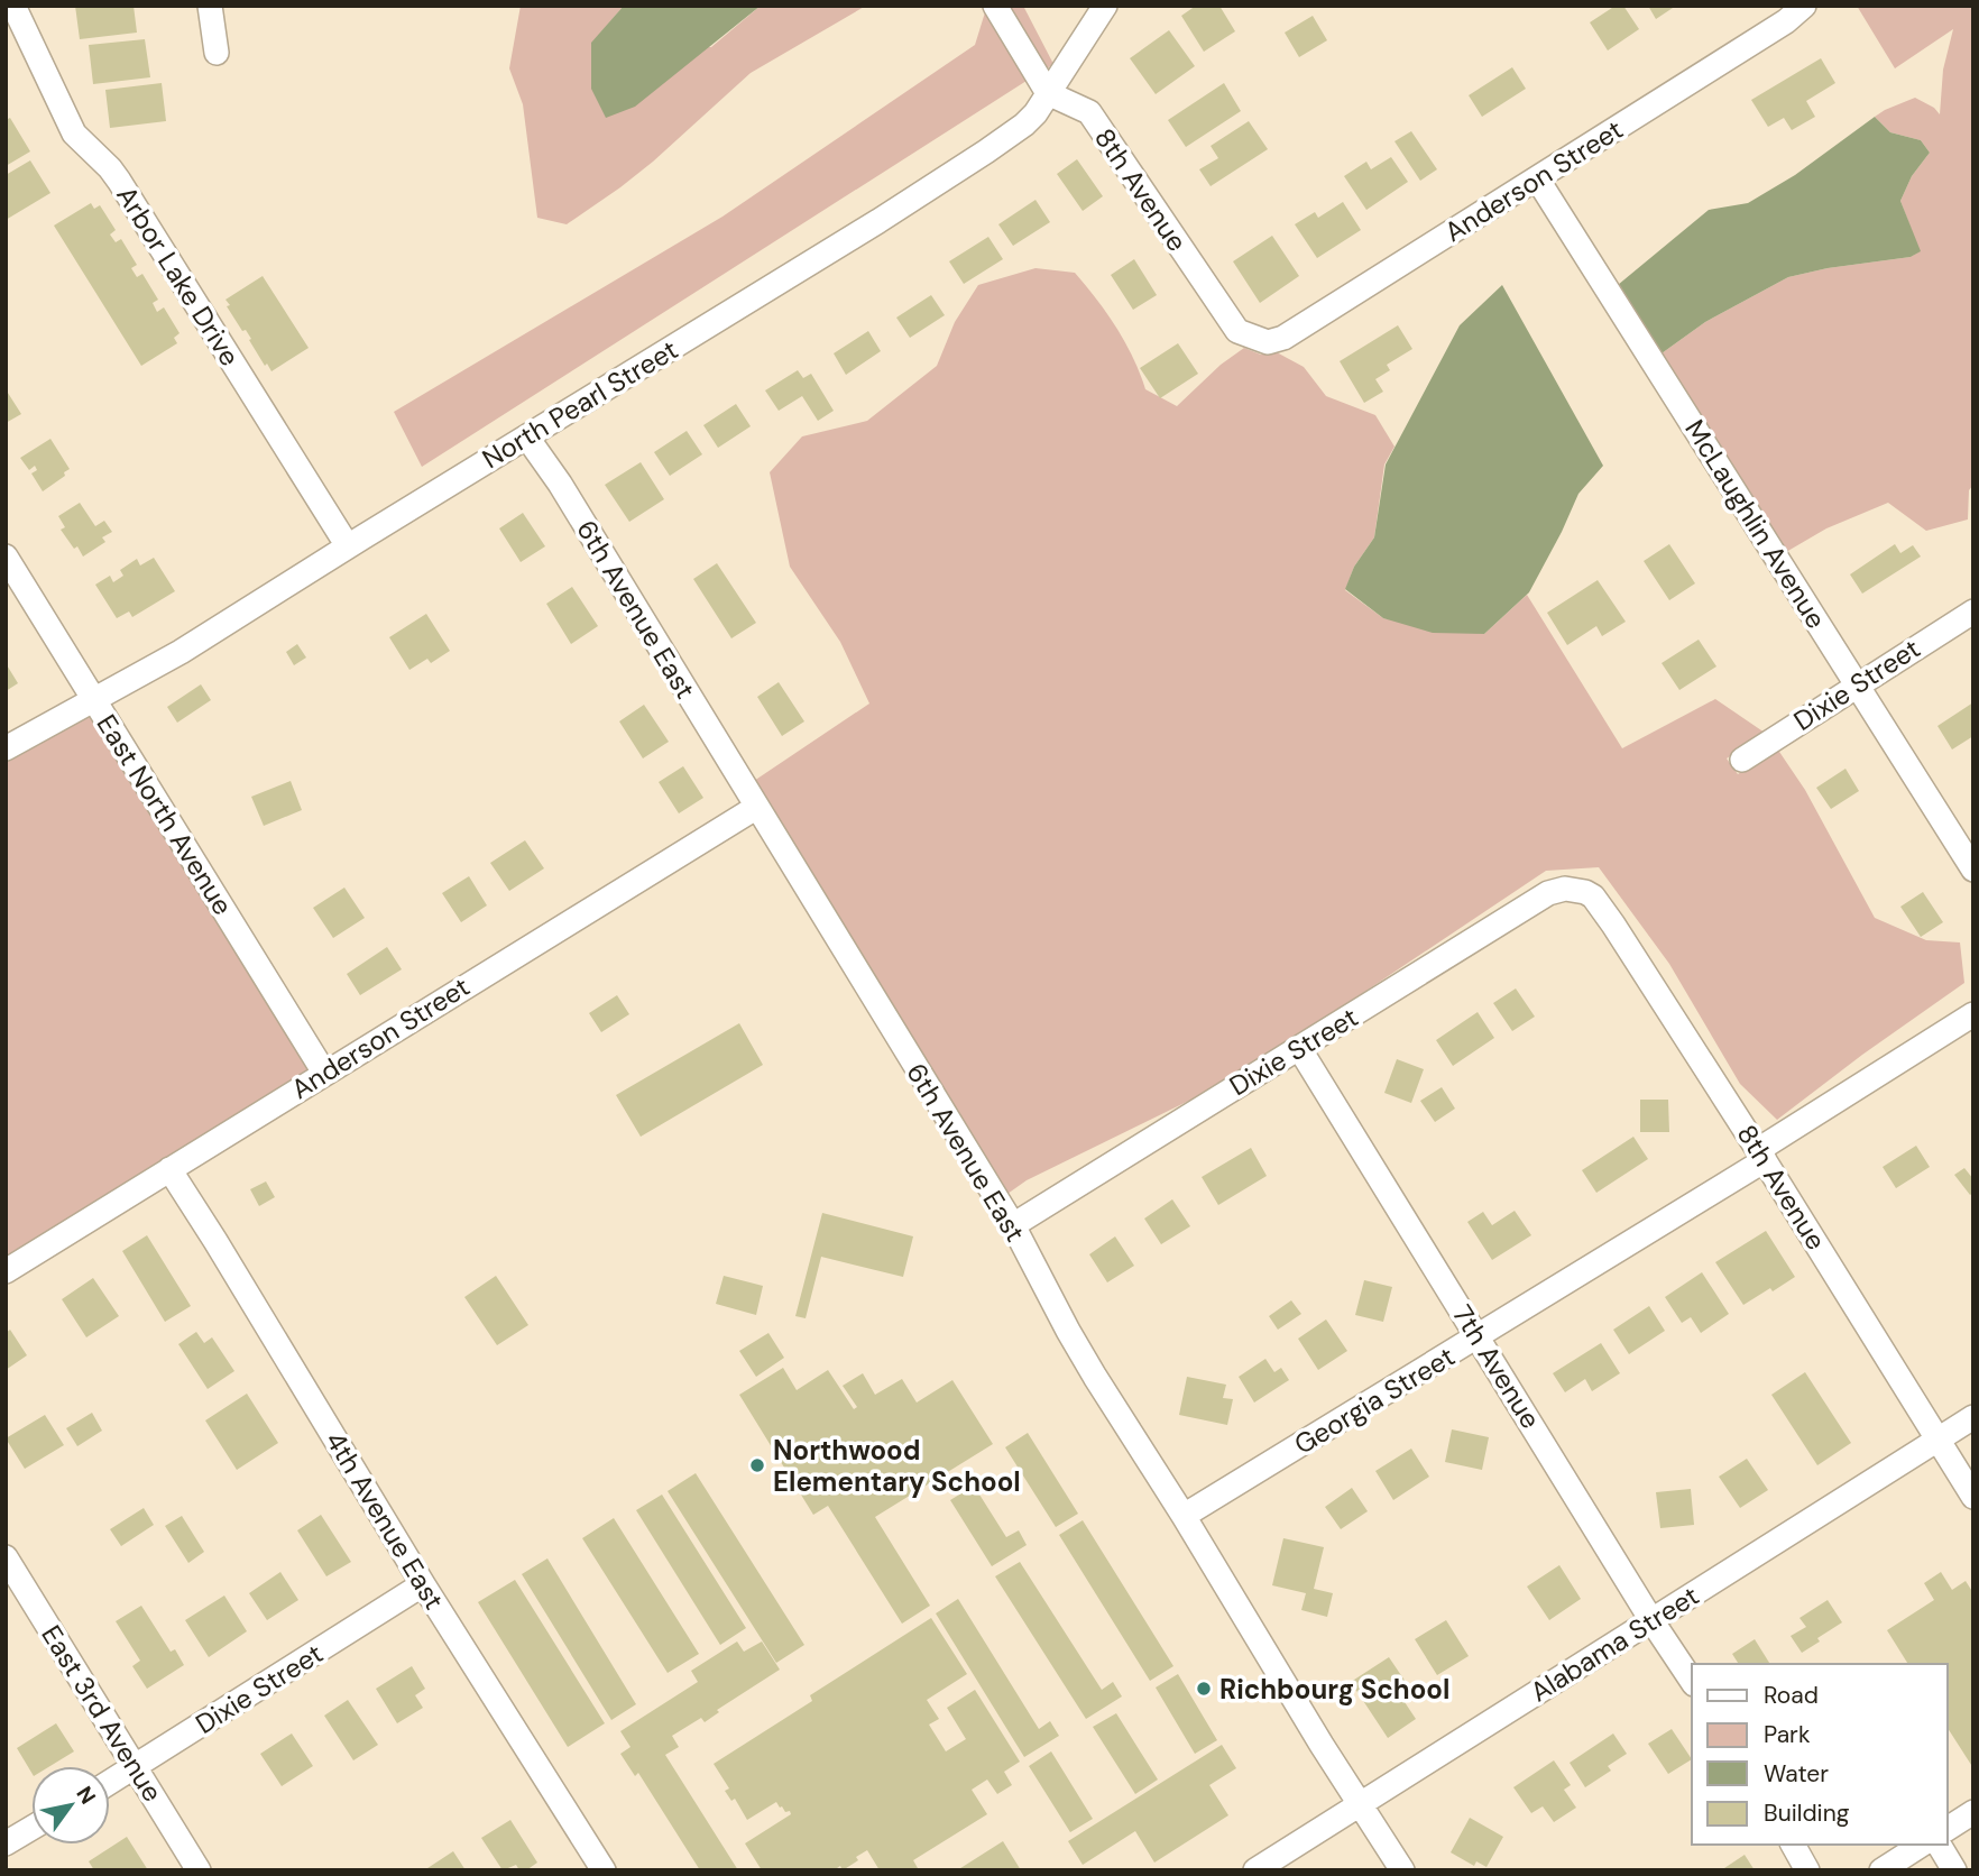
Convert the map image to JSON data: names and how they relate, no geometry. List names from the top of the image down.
{
  "streets": {
    "street": [
      "Anderson Street",
      "8th Avenue",
      "Arbor Lake Drive",
      "North Pearl Street",
      "McLaughlin Avenue",
      "6th Avenue East",
      "Dixie Street",
      "East North Avenue",
      "7th Avenue",
      "Georgia Street",
      "4th Avenue East",
      "Alabama Street",
      "East 3rd Avenue"
    ]
  },
  "crossings": [
    ["Anderson Street", "8th Avenue"],
    ["Anderson Street", "McLaughlin Avenue"],
    ["Anderson Street", "6th Avenue East"],
    ["Anderson Street", "East North Avenue"],
    ["Anderson Street", "4th Avenue East"],
    ["8th Avenue", "North Pearl Street"],
    ["8th Avenue", "Dixie Street"],
    ["8th Avenue", "Georgia Street"],
    ["8th Avenue", "Alabama Street"],
    ["Arbor Lake Drive", "North Pearl Street"],
    ["North Pearl Street", "6th Avenue East"],
    ["North Pearl Street", "East North Avenue"],
    ["McLaughlin Avenue", "Dixie Street"],
    ["6th Avenue East", "Dixie Street"],
    ["6th Avenue East", "Georgia Street"],
    ["6th Avenue East", "Alabama Street"],
    ["Dixie Street", "7th Avenue"],
    ["Dixie Street", "4th Avenue East"],
    ["Dixie Street", "East 3rd Avenue"],
    ["7th Avenue", "Georgia Street"],
    ["7th Avenue", "Alabama Street"]
  ],
  "places": ["Northwood Elementary School", "Richbourg School"],
  "legend": [
    "Road",
    "Park",
    "Water",
    "Building"
  ],
  "north": "top right"
}
